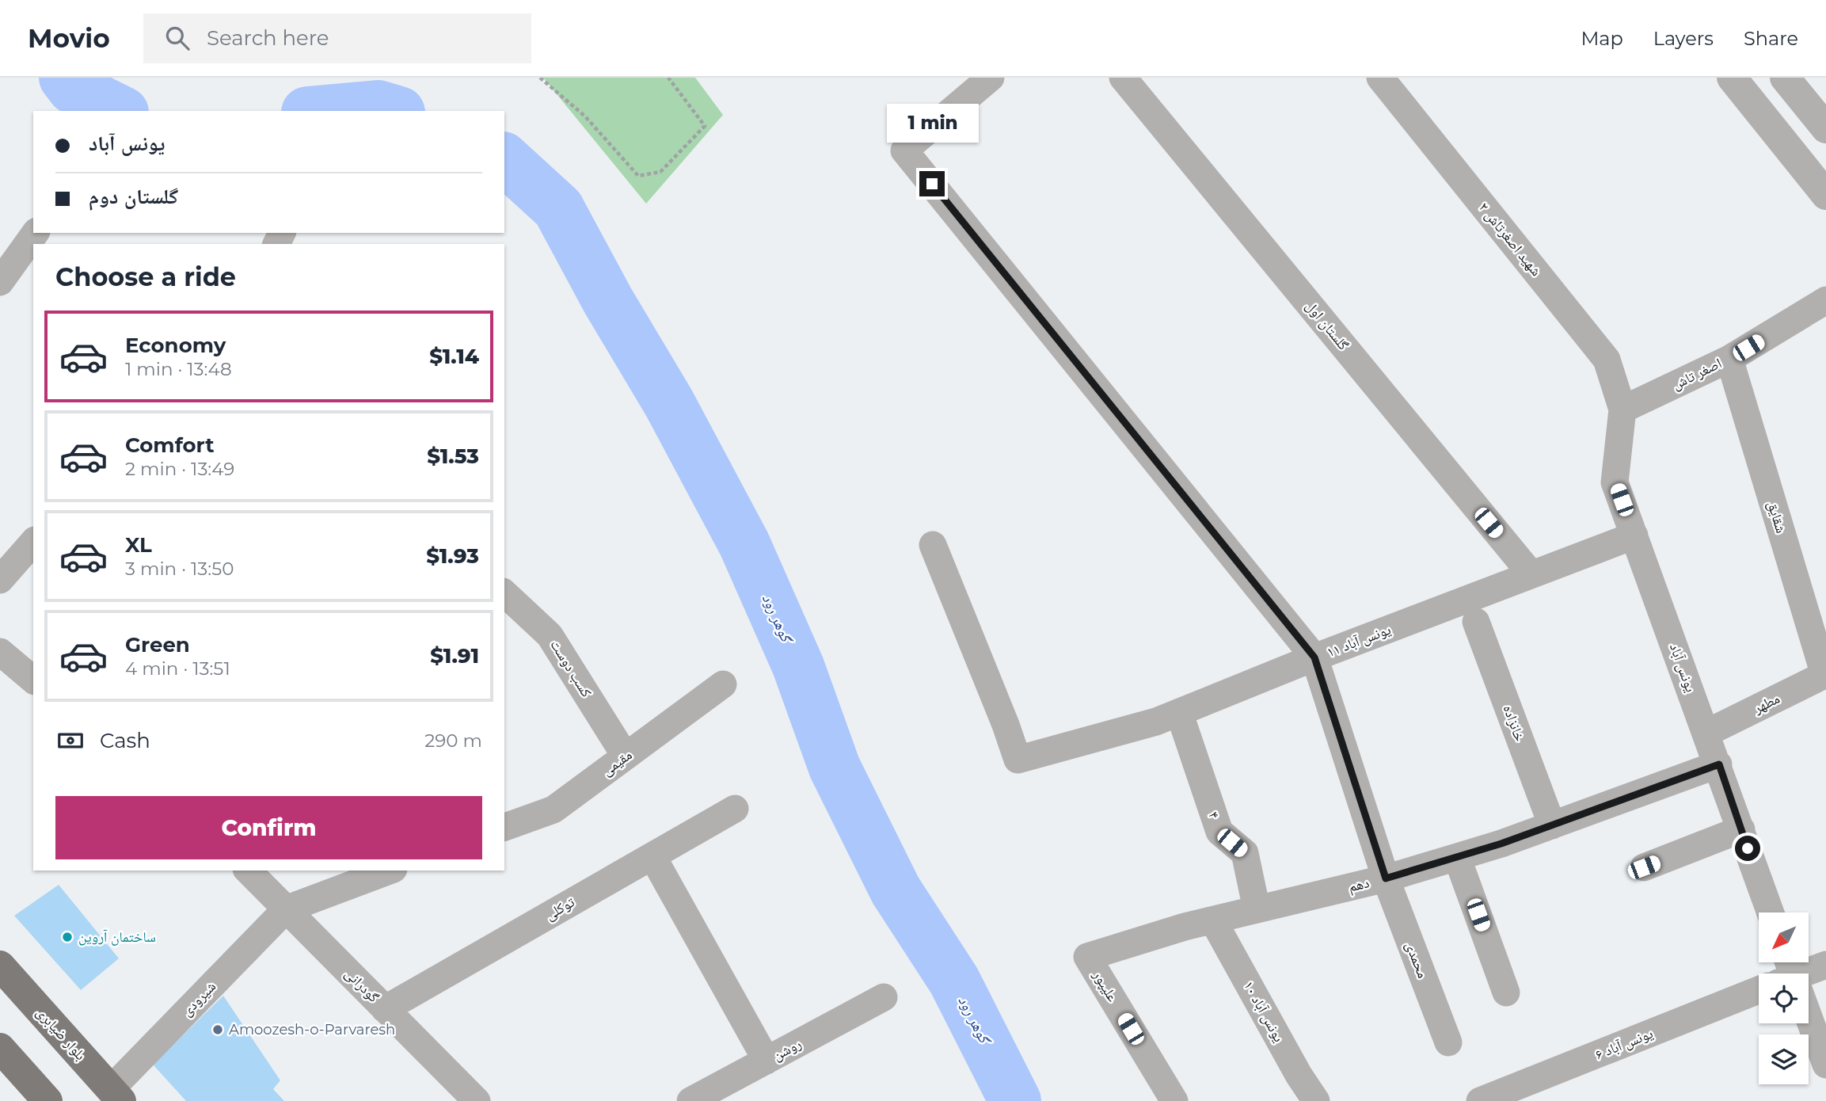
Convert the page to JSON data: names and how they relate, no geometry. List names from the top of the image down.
{
  "streets": {
    "main road": ["بلوار ضیابری"],
    "street": [
      "شهید اصغرتاش ۲",
      "گلستان اول",
      "اصغر تاش",
      "شقایق",
      "یونس آباد ۱۱",
      "یونس آباد",
      "کسب دوست",
      "مطهر",
      "خانزاده",
      "مقیمی",
      "۴",
      "دهم",
      "توکلی",
      "محمدی",
      "گودرانی",
      "علیپور",
      "شیرودی",
      "یونس آباد ۱۰",
      "یونس آباد ۶",
      "روشن"
    ]
  },
  "crossings": [
    ["شهید اصغرتاش ۲", "اصغر تاش"],
    ["شهید اصغرتاش ۲", "یونس آباد"],
    ["گلستان اول", "یونس آباد ۱۱"],
    ["اصغر تاش", "شقایق"],
    ["اصغر تاش", "یونس آباد"],
    ["شقایق", "مطهر"],
    ["یونس آباد ۱۱", "یونس آباد"],
    ["یونس آباد ۱۱", "۴"],
    ["یونس آباد ۱۱", "محمدی"],
    ["یونس آباد", "مطهر"],
    ["یونس آباد", "دهم"],
    ["کسب دوست", "مقیمی"],
    ["خانزاده", "دهم"],
    ["۴", "دهم"],
    ["دهم", "محمدی"],
    ["دهم", "علیپور"],
    ["دهم", "یونس آباد ۱۰"],
    ["توکلی", "گودرانی"],
    ["گودرانی", "شیرودی"],
    ["شیرودی", "بلوار ضیابری"]
  ],
  "water": ["گوهر رود"],
  "places": ["ساختمان آروین", "Amoozesh-o-Parvaresh"],
  "north": "bottom left",
  "page": {
    "header": "Movio",
    "search": "Search here",
    "nav": ["Map", "Layers", "Share"],
    "bubble": "1 min",
    "banner": ["یونس آباد", "گلستان دوم"],
    "heading": "Choose a ride",
    "list": [
      {
        "name": "Economy",
        "note": "1 min · 13:48",
        "value": "$1.14"
      },
      {
        "name": "Comfort",
        "note": "2 min · 13:49",
        "value": "$1.53"
      },
      {
        "name": "XL",
        "note": "3 min · 13:50",
        "value": "$1.93"
      },
      {
        "name": "Green",
        "note": "4 min · 13:51",
        "value": "$1.91"
      }
    ],
    "pay": ["Cash", "290 m"],
    "buttons": "Confirm"
  }
}
